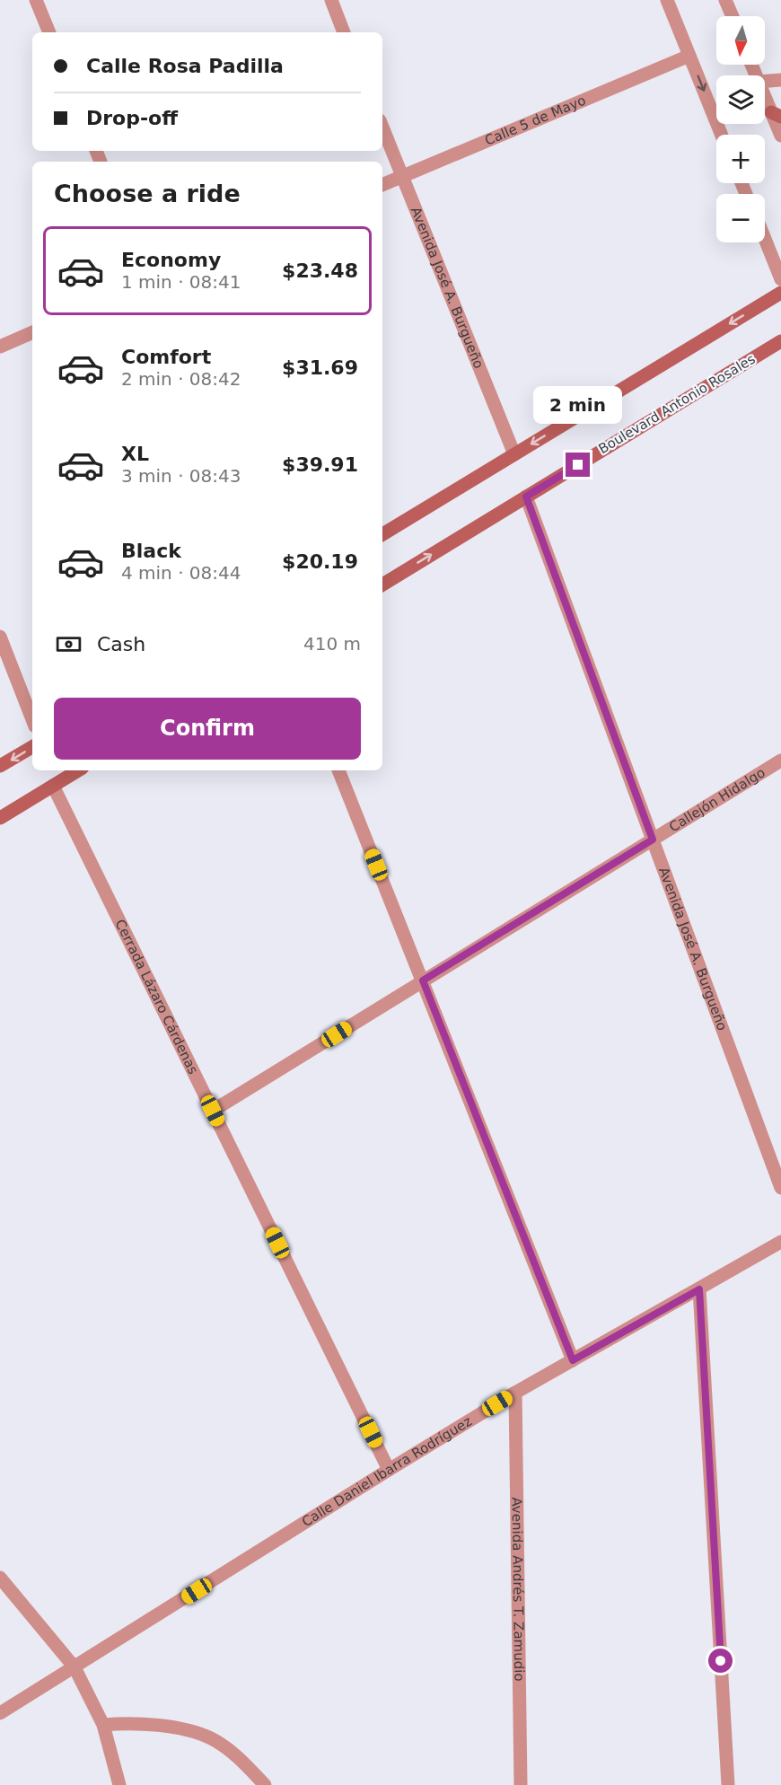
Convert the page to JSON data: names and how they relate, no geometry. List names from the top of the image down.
{
  "streets": {
    "main road": ["Boulevard Antonio Rosales"],
    "street": [
      "Calle 5 de Mayo",
      "Avenida José A. Burgueño",
      "Callejón Hidalgo",
      "Cerrada Lázaro Cárdenas",
      "Calle Daniel Ibarra Rodríguez",
      "Avenida Andrés T. Zamudio"
    ]
  },
  "crossings": [
    ["Calle 5 de Mayo", "Avenida José A. Burgueño"],
    ["Avenida José A. Burgueño", "Boulevard Antonio Rosales"],
    ["Avenida José A. Burgueño", "Callejón Hidalgo"],
    ["Callejón Hidalgo", "Cerrada Lázaro Cárdenas"],
    ["Cerrada Lázaro Cárdenas", "Calle Daniel Ibarra Rodríguez"],
    ["Calle Daniel Ibarra Rodríguez", "Avenida Andrés T. Zamudio"]
  ],
  "north": "bottom",
  "page": {
    "map_buttons": ["+", "−"],
    "banner": ["Calle Rosa Padilla", "Drop-off"],
    "heading": "Choose a ride",
    "list": [
      {
        "name": "Economy",
        "note": "1 min · 08:41",
        "value": "$23.48"
      },
      {
        "name": "Comfort",
        "note": "2 min · 08:42",
        "value": "$31.69"
      },
      {
        "name": "XL",
        "note": "3 min · 08:43",
        "value": "$39.91"
      },
      {
        "name": "Black",
        "note": "4 min · 08:44",
        "value": "$20.19"
      }
    ],
    "bubble": "2 min",
    "pay": ["Cash", "410 m"],
    "buttons": "Confirm"
  }
}
